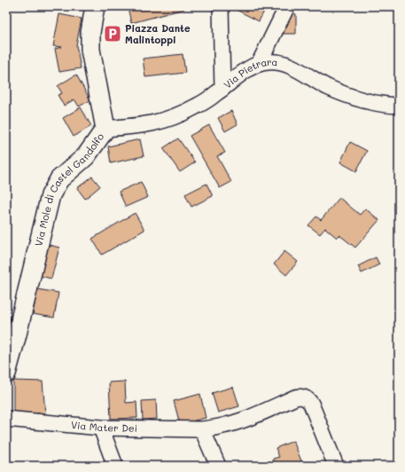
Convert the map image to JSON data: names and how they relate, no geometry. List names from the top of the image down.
{
  "streets": {
    "street": ["Via Pietrara", "Via Mole di Castel Gandolfo", "Via Mater Dei"]
  },
  "crossings": [
    ["Via Pietrara", "Via Mole di Castel Gandolfo"]
  ],
  "places": {
    "parking": ["Piazza Dante Malintoppi"]
  }
}
